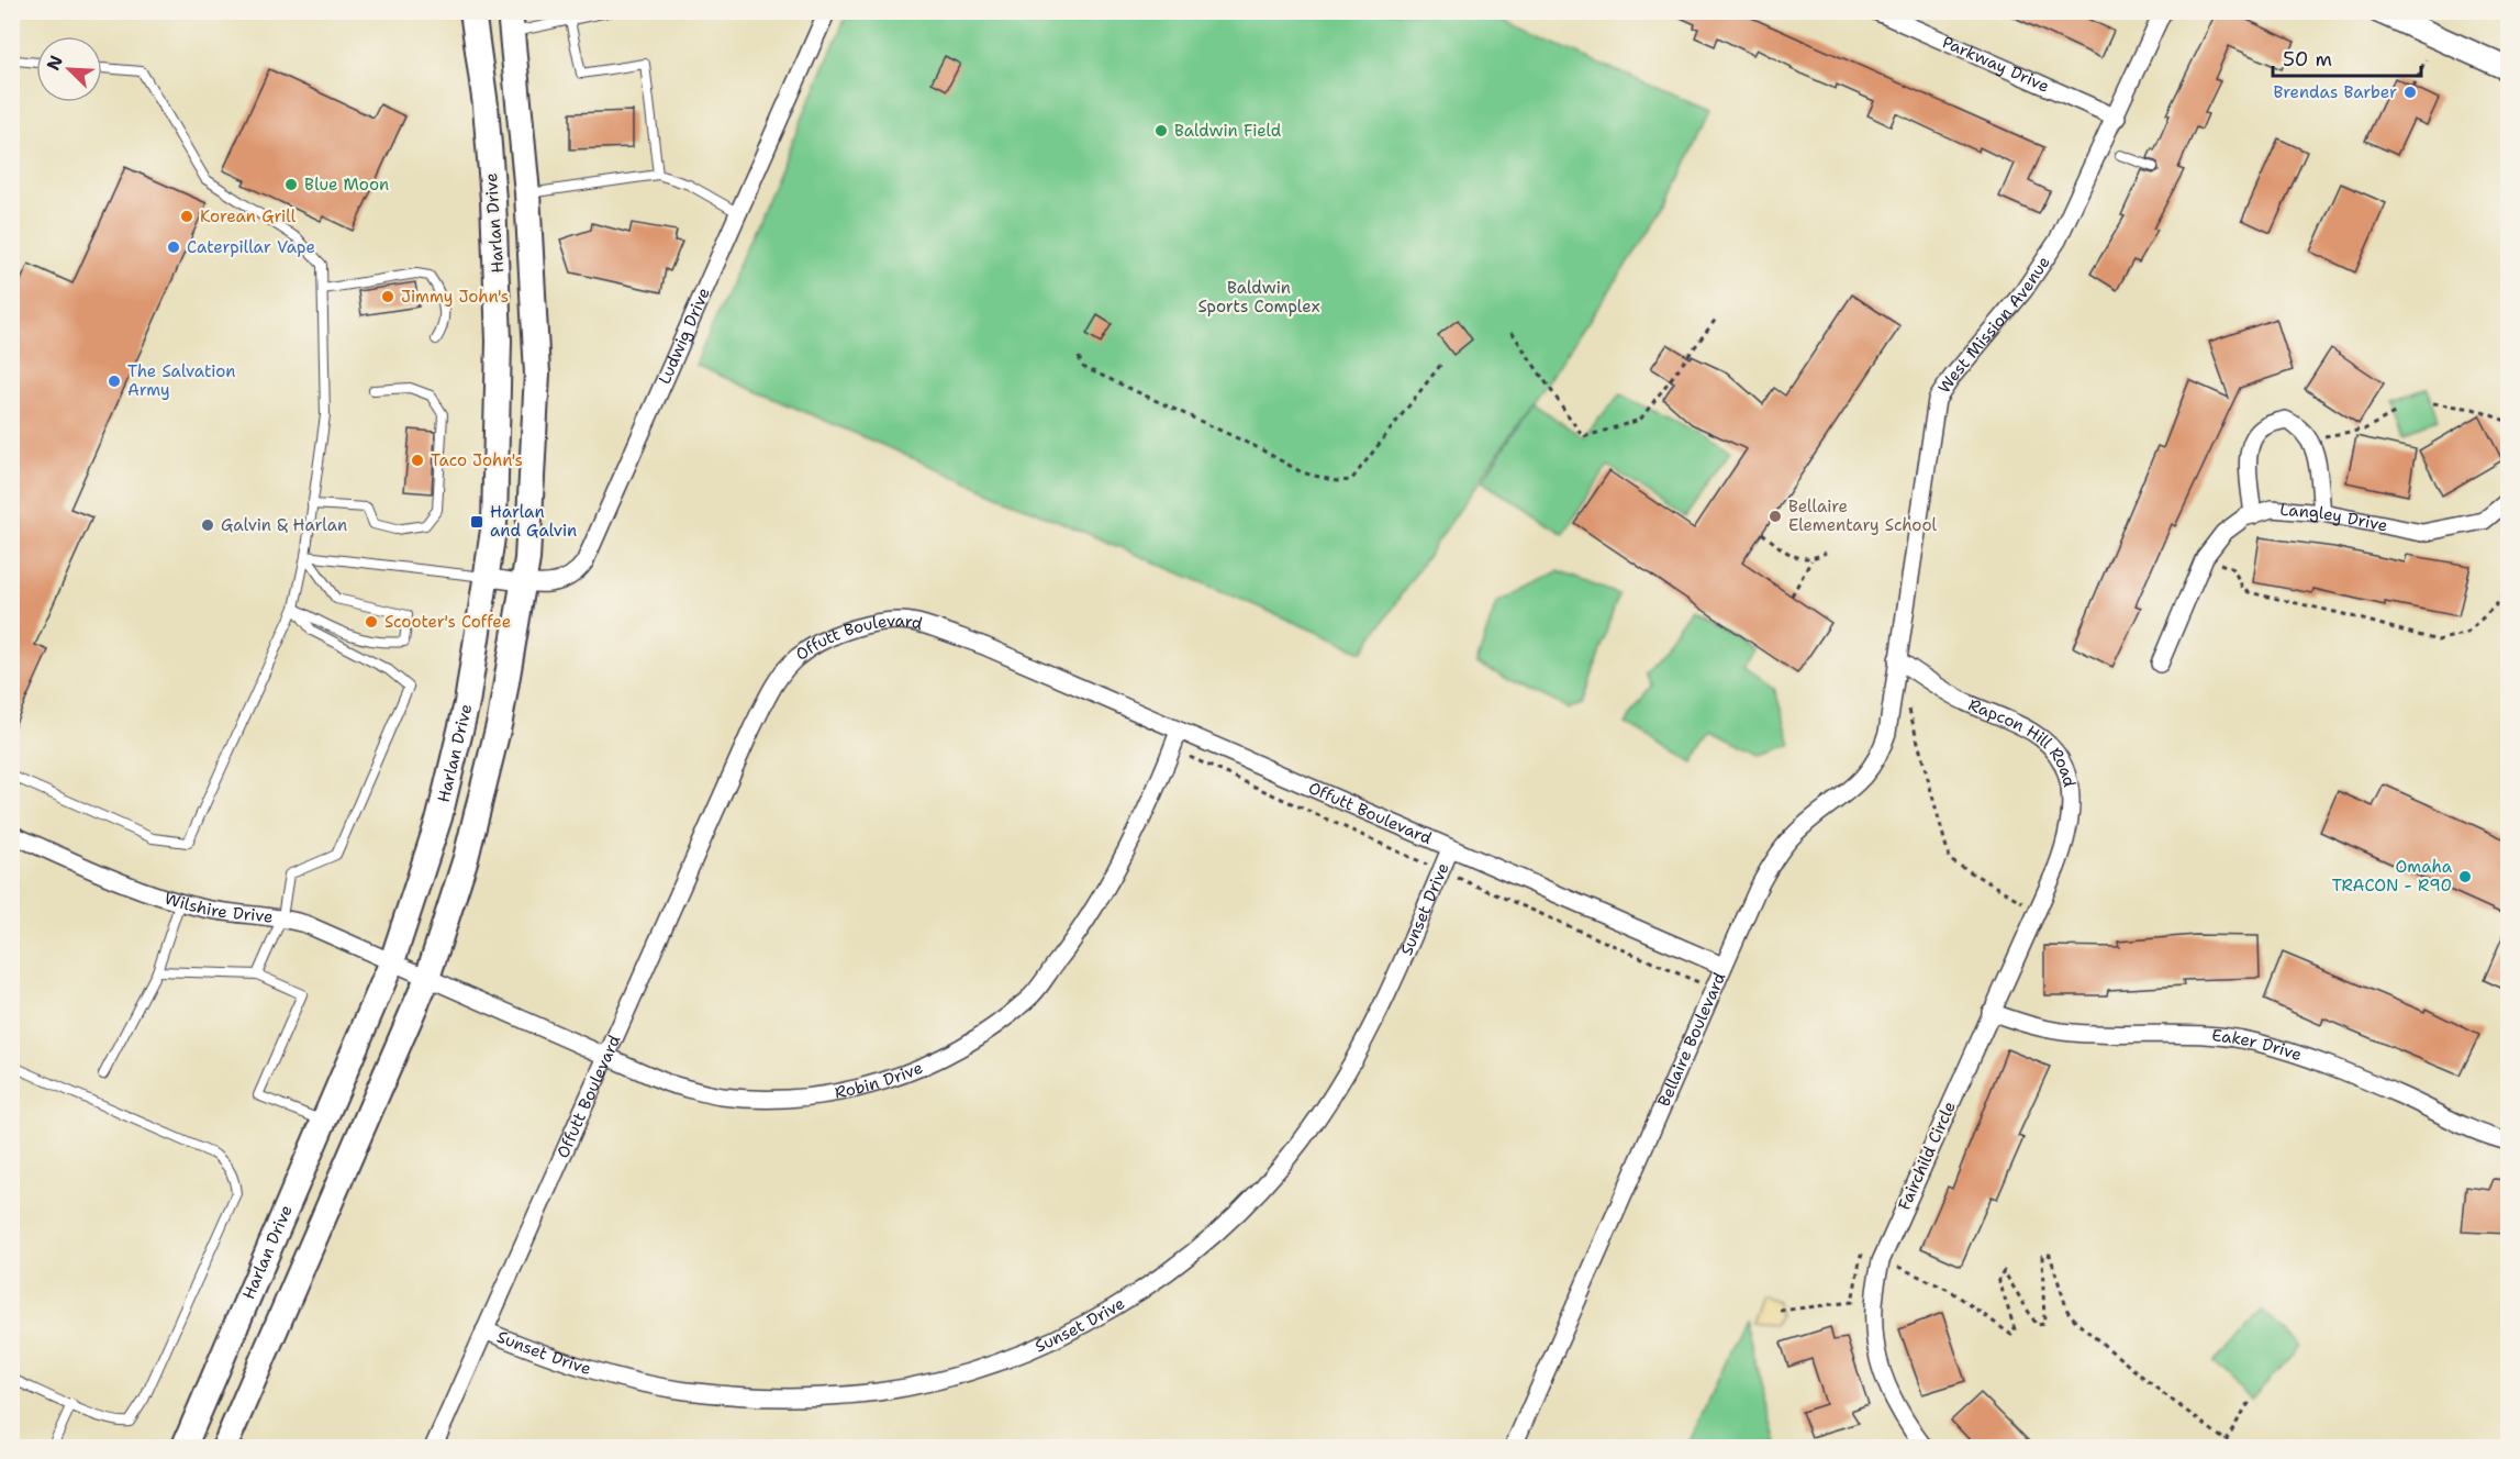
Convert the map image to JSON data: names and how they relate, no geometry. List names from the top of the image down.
{
  "streets": {
    "main road": ["Harlan Drive"],
    "street": [
      "Parkway Drive",
      "West Mission Avenue",
      "Ludwig Drive",
      "Langley Drive",
      "Offutt Boulevard",
      "Rapcon Hill Road",
      "Wilshire Drive",
      "Sunset Drive",
      "Bellaire Boulevard",
      "Eaker Drive",
      "Robin Drive",
      "Fairchild Circle"
    ]
  },
  "crossings": [
    ["Parkway Drive", "West Mission Avenue"],
    ["Harlan Drive", "Ludwig Drive"],
    ["Harlan Drive", "Wilshire Drive"],
    ["Harlan Drive", "Robin Drive"],
    ["West Mission Avenue", "Rapcon Hill Road"],
    ["West Mission Avenue", "Bellaire Boulevard"],
    ["Offutt Boulevard", "Sunset Drive"],
    ["Offutt Boulevard", "Bellaire Boulevard"],
    ["Offutt Boulevard", "Robin Drive"],
    ["Rapcon Hill Road", "Bellaire Boulevard"],
    ["Rapcon Hill Road", "Fairchild Circle"],
    ["Wilshire Drive", "Robin Drive"],
    ["Eaker Drive", "Fairchild Circle"]
  ],
  "parks": ["Baldwin Sports Complex"],
  "places": {
    "other": [
      "Brendas Barber",
      "Baldwin Field",
      "Blue Moon",
      "Korean Grill",
      "Caterpillar Vape",
      "Jimmy John's",
      "The Salvation Army",
      "Taco John's",
      "Bellaire Elementary School",
      "Galvin & Harlan",
      "Scooter's Coffee",
      "Omaha TRACON - R90"
    ],
    "transit": ["Harlan and Galvin"]
  },
  "scale_bar": "50 m",
  "north": "top left"
}
